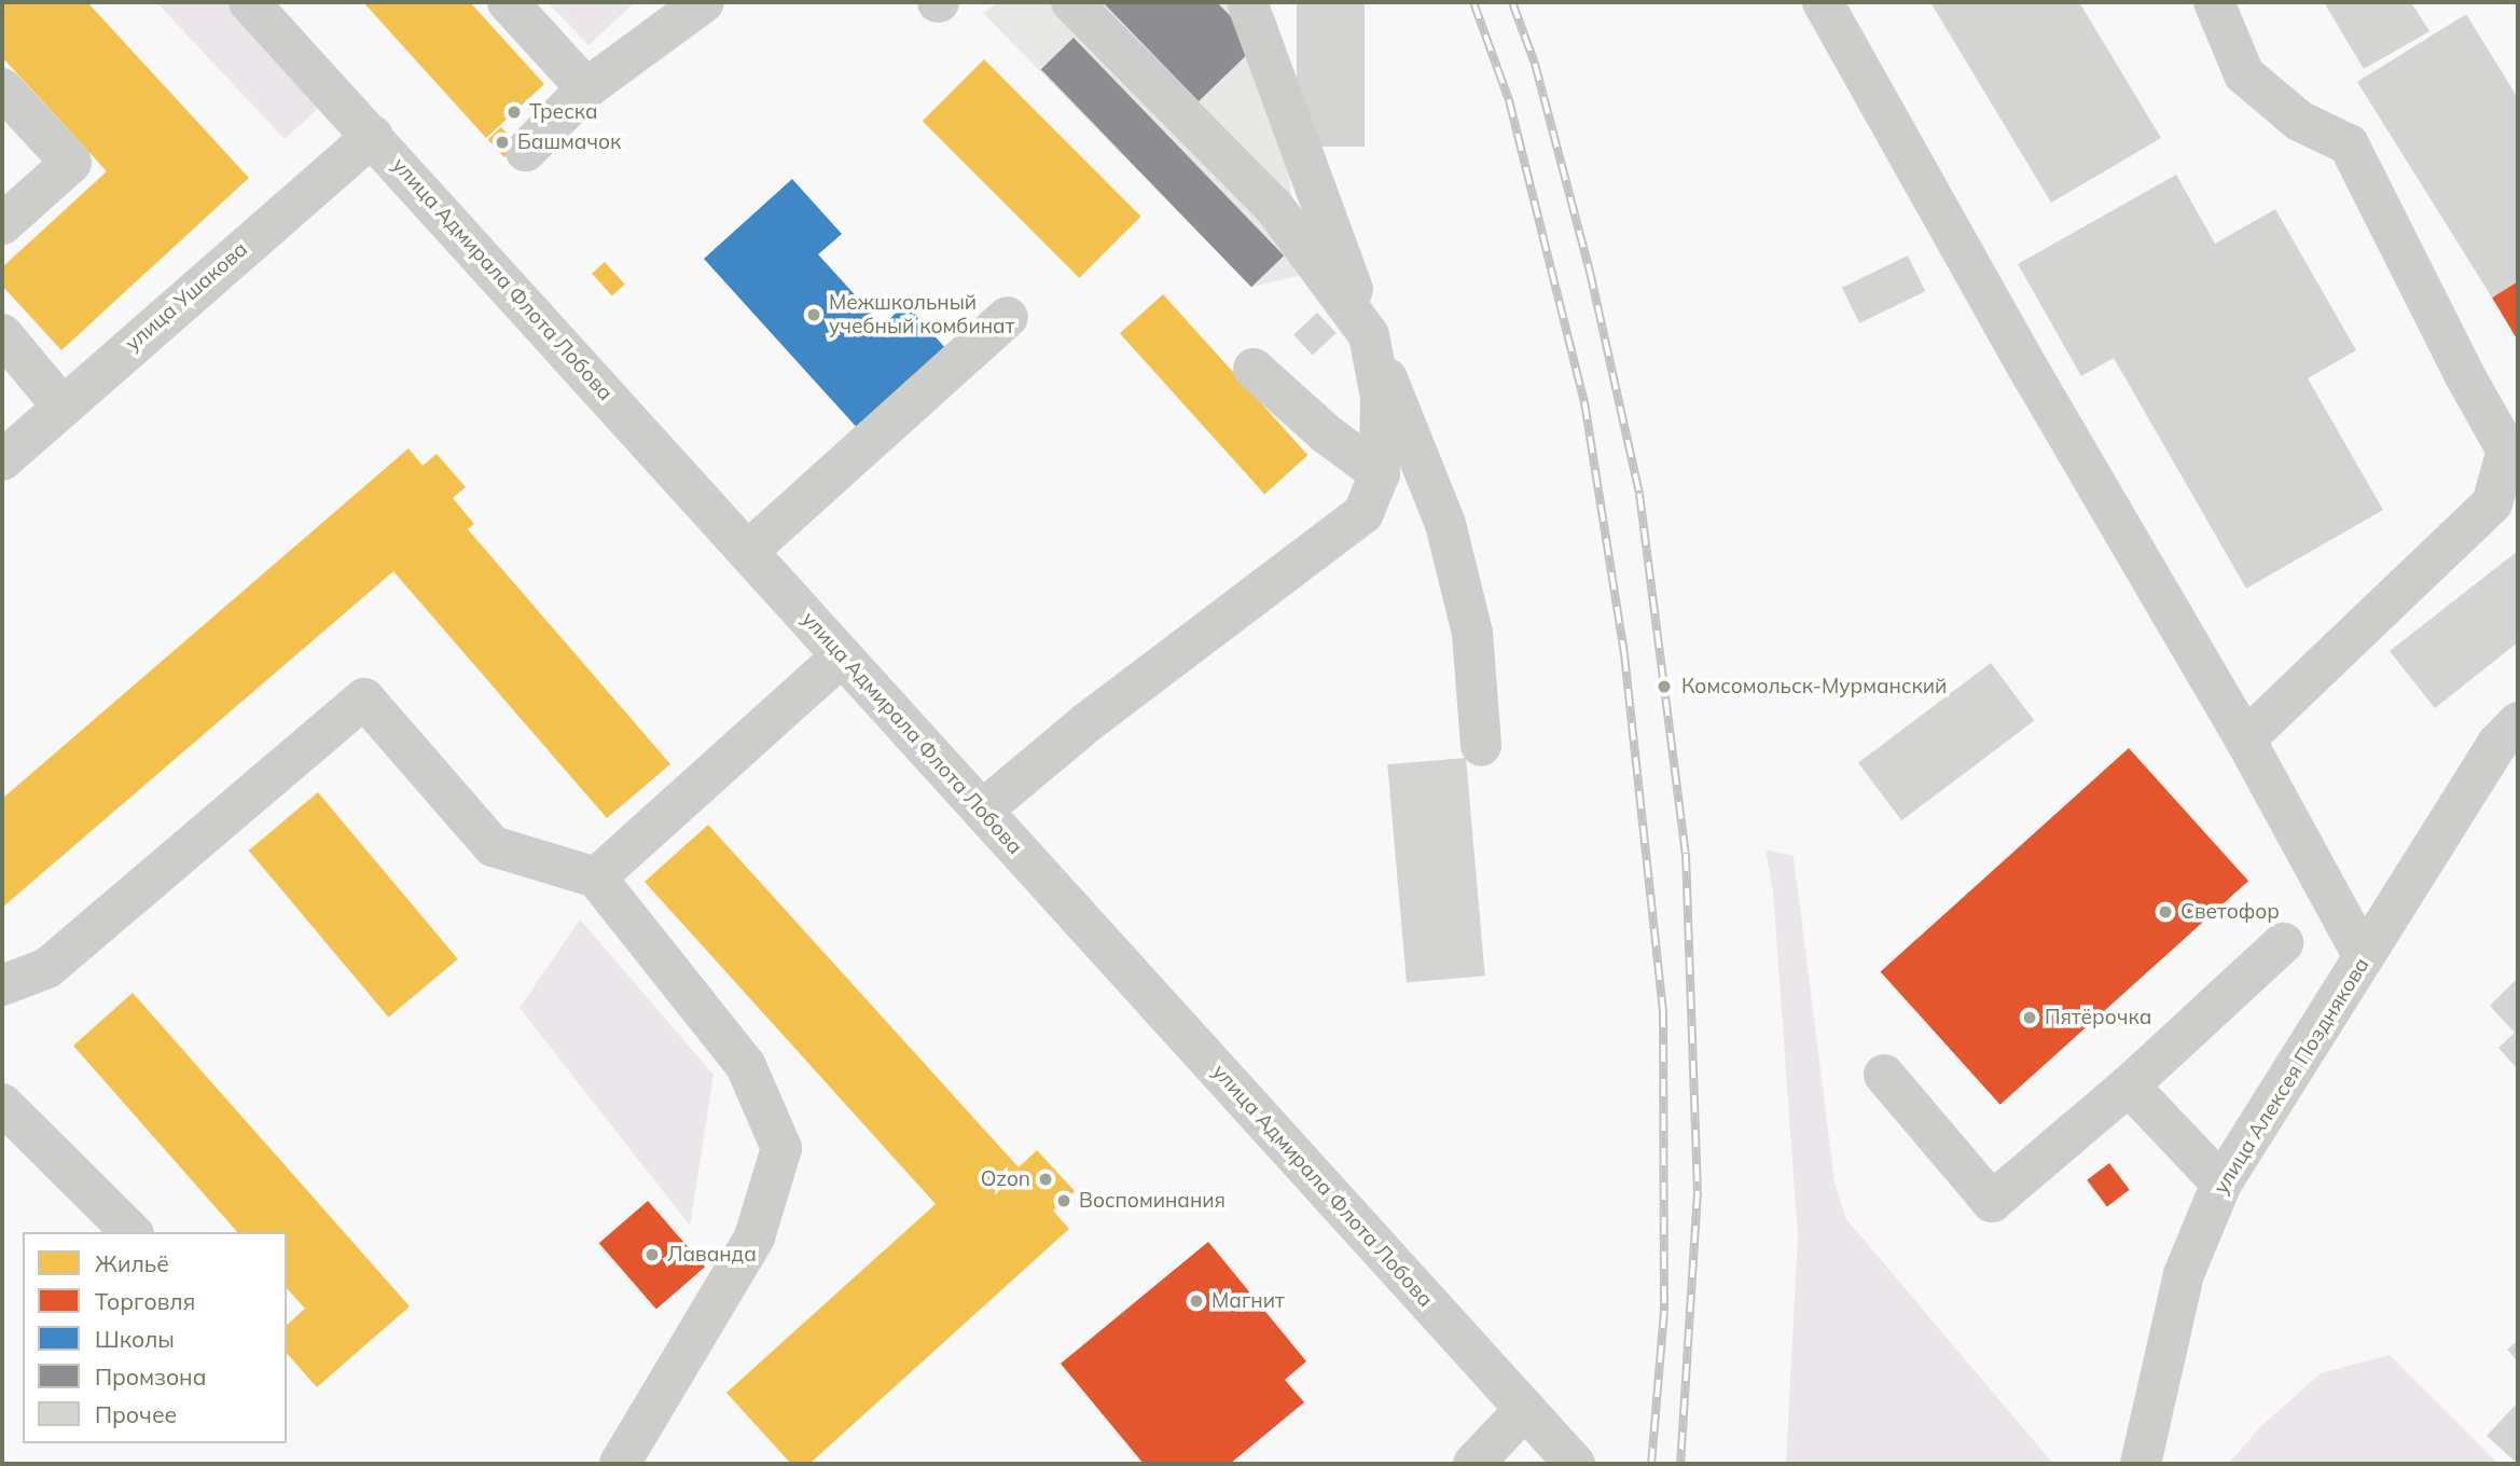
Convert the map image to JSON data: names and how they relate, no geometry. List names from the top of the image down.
{
  "streets": {
    "street": ["улица Адмирала Флота Лобова", "улица Ушакова", "улица Алексея Позднякова"]
  },
  "crossings": [
    ["улица Адмирала Флота Лобова", "улица Ушакова"]
  ],
  "places": [
    "Треска",
    "Башмачок",
    "Межшкольный учебный комбинат",
    "Комсомольск-Мурманский",
    "Светофор",
    "Пятёрочка",
    "Ozon",
    "Воспоминания",
    "Лаванда",
    "Магнит"
  ],
  "legend": [
    "Жильё",
    "Торговля",
    "Школы",
    "Промзона",
    "Прочее"
  ]
}
